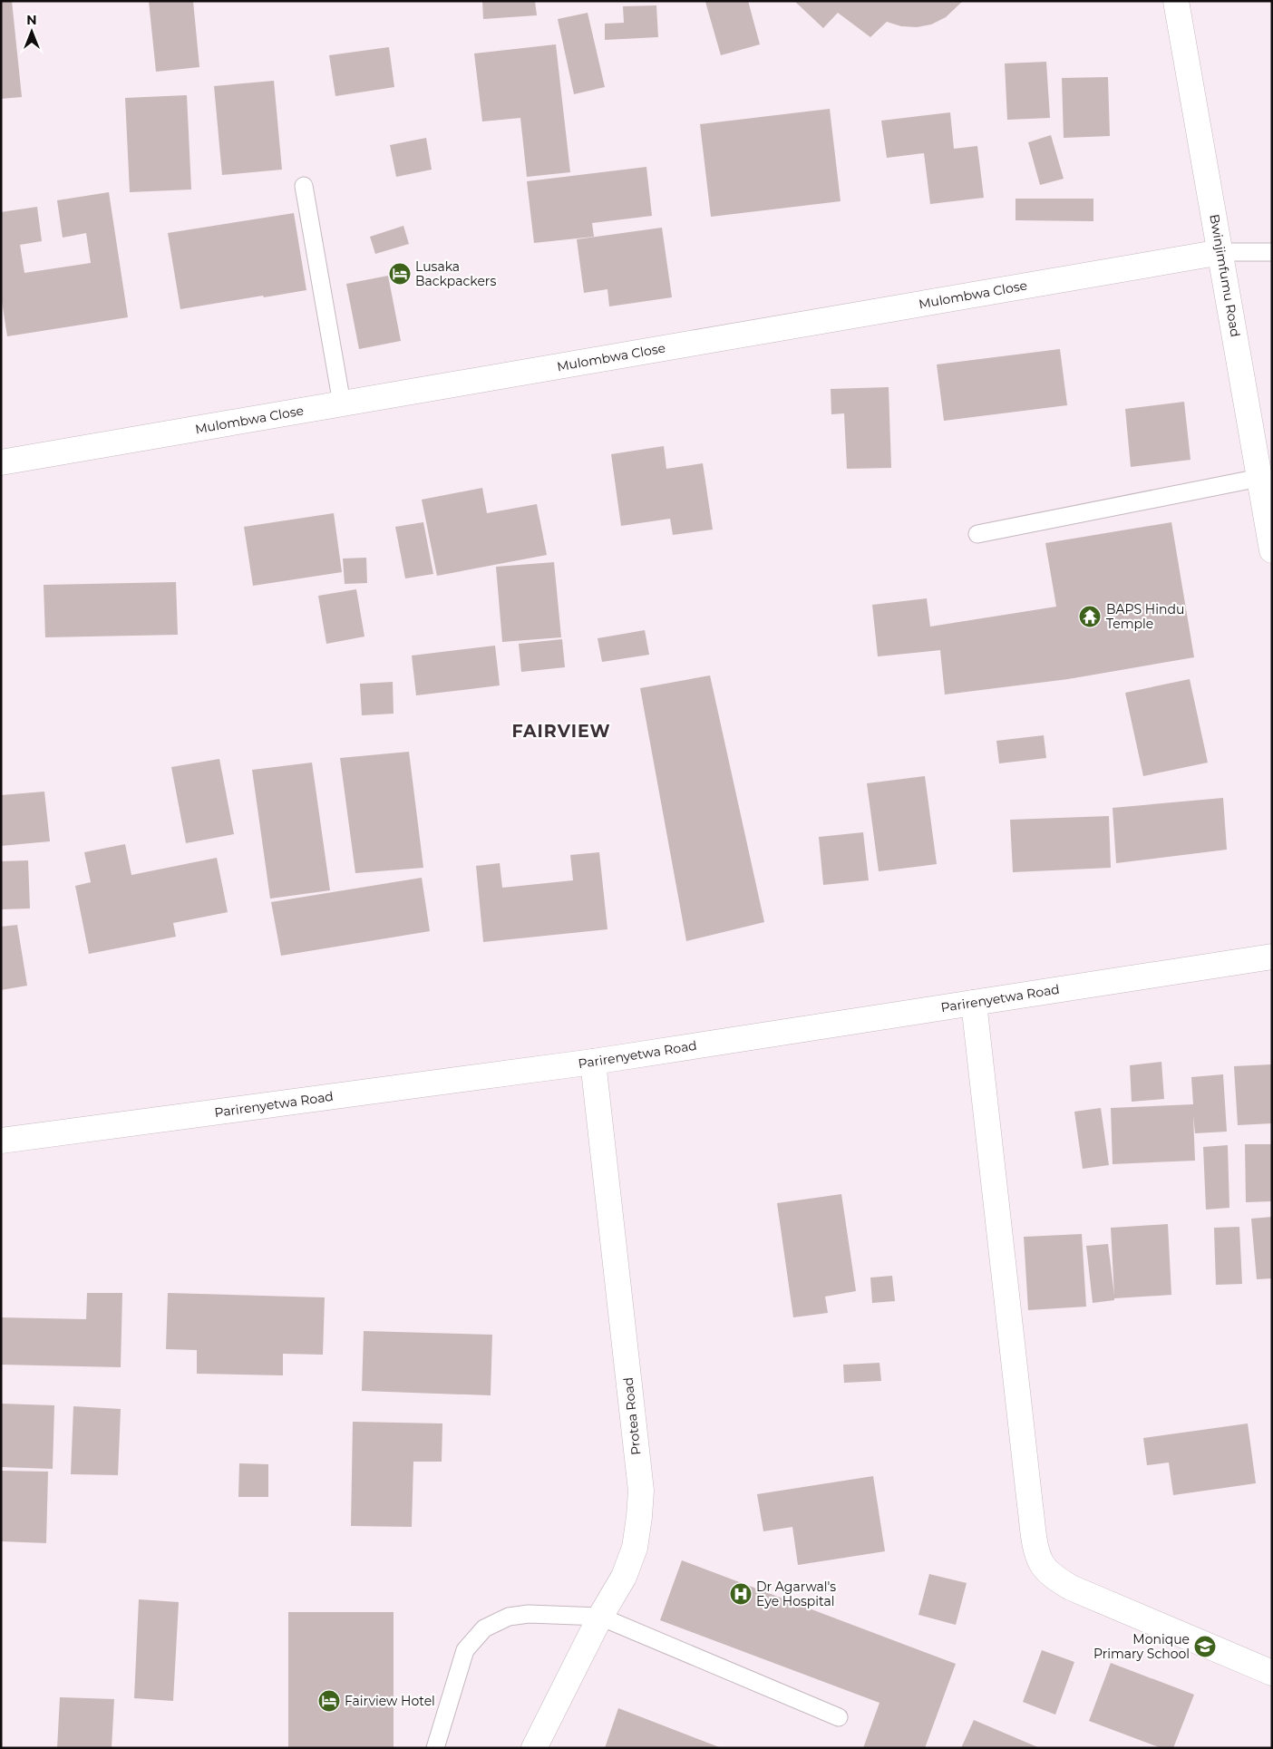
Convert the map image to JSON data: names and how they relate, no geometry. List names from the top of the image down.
{
  "streets": {
    "street": [
      "Bwinjimfumu Road",
      "Mulombwa Close",
      "Parirenyetwa Road",
      "Protea Road"
    ]
  },
  "crossings": [
    ["Bwinjimfumu Road", "Mulombwa Close"],
    ["Parirenyetwa Road", "Protea Road"]
  ],
  "districts": ["FAIRVIEW"],
  "places": {
    "hotel": ["Lusaka Backpackers", "Fairview Hotel"],
    "temple": ["BAPS Hindu Temple"],
    "hospital": ["Dr Agarwal's Eye Hospital"],
    "school or university": ["Monique Primary School"]
  },
  "north": "top"
}
